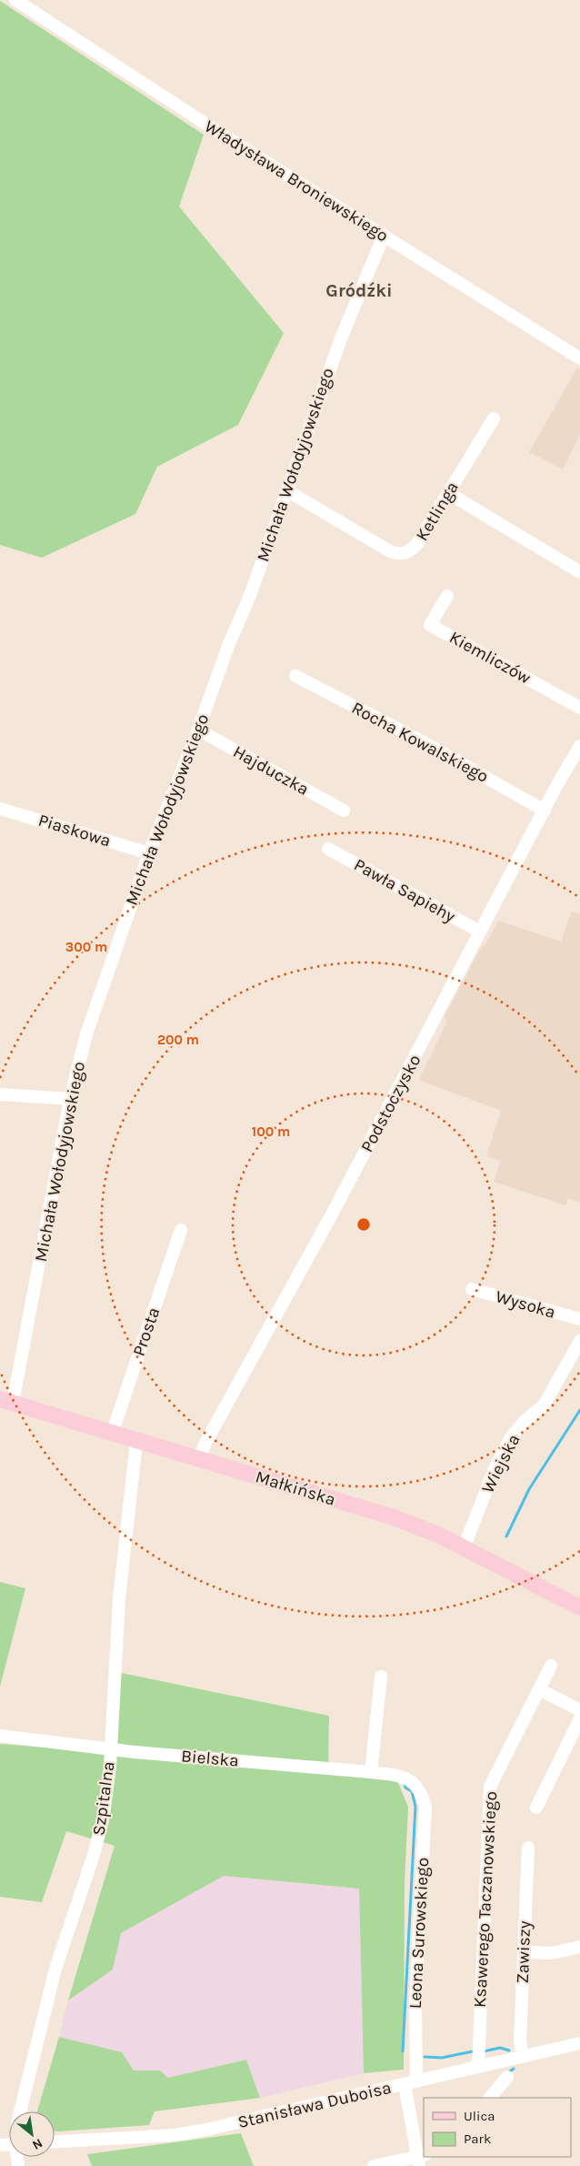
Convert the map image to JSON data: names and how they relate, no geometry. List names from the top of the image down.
{
  "streets": {
    "main road": ["Małkińska"],
    "street": [
      "Władysława Broniewskiego",
      "Michała Wołodyjowskiego",
      "Ketlinga",
      "Kiemliczów",
      "Rocha Kowalskiego",
      "Hajduczka",
      "Piaskowa",
      "Pawła Sapiehy",
      "Podstoczysko",
      "Wysoka",
      "Prosta",
      "Wiejska",
      "Bielska",
      "Szpitalna",
      "Ksawerego Taczanowskiego",
      "Leona Surowskiego",
      "Zawiszy",
      "Stanisława Duboisa"
    ]
  },
  "crossings": [
    ["Władysława Broniewskiego", "Michała Wołodyjowskiego"],
    ["Michała Wołodyjowskiego", "Ketlinga"],
    ["Michała Wołodyjowskiego", "Hajduczka"],
    ["Michała Wołodyjowskiego", "Piaskowa"],
    ["Michała Wołodyjowskiego", "Małkińska"],
    ["Rocha Kowalskiego", "Podstoczysko"],
    ["Pawła Sapiehy", "Podstoczysko"],
    ["Podstoczysko", "Małkińska"],
    ["Prosta", "Małkińska"],
    ["Wiejska", "Małkińska"],
    ["Małkińska", "Szpitalna"],
    ["Bielska", "Szpitalna"],
    ["Bielska", "Leona Surowskiego"],
    ["Ksawerego Taczanowskiego", "Stanisława Duboisa"],
    ["Leona Surowskiego", "Stanisława Duboisa"],
    ["Zawiszy", "Stanisława Duboisa"]
  ],
  "districts": ["Gródźki"],
  "legend": ["Ulica", "Park"],
  "north": "bottom right",
  "rings": ["300 m", "200 m", "100 m"]
}
